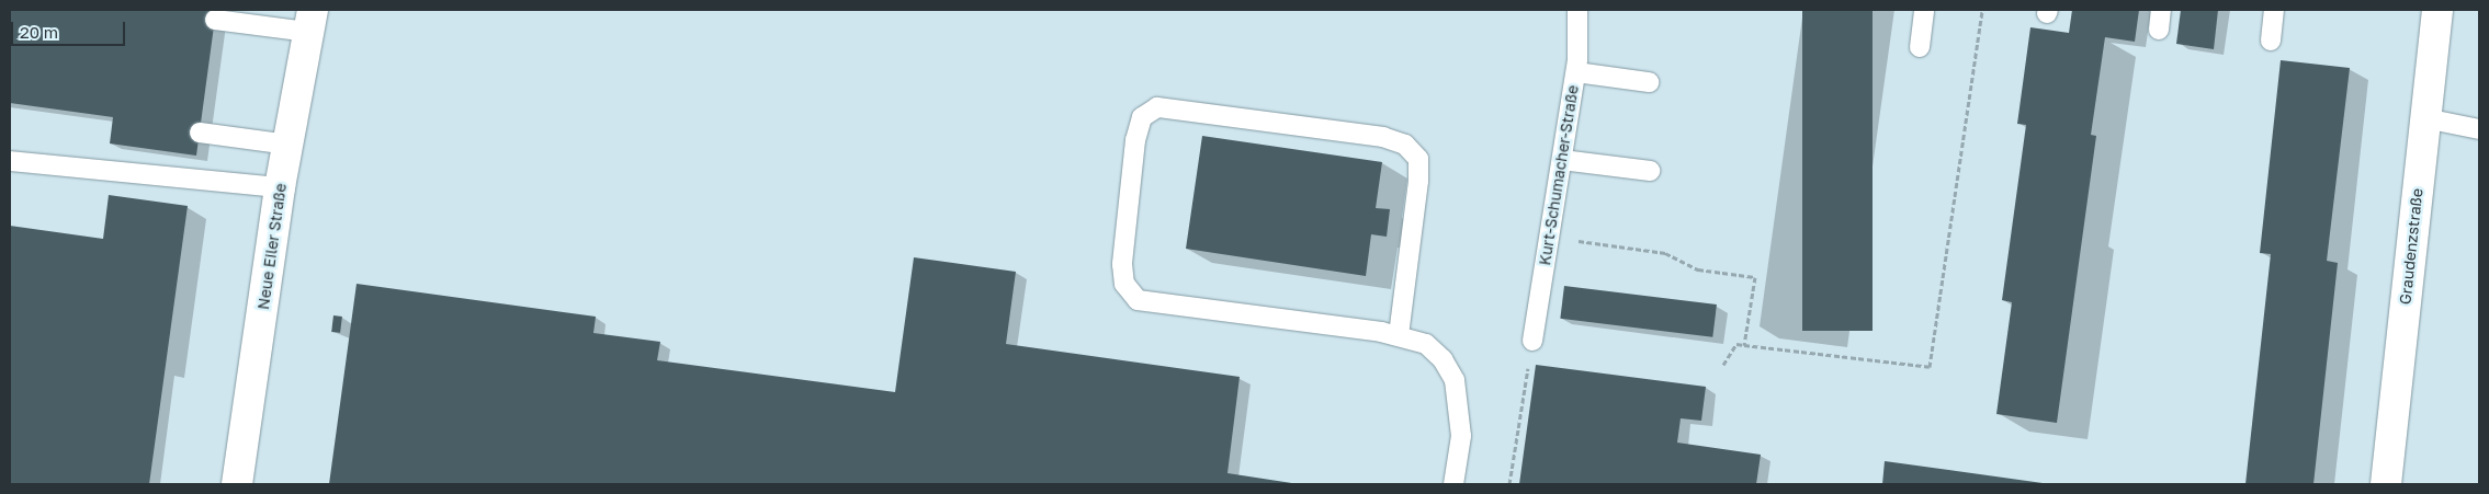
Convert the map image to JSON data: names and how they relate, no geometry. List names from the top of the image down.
{
  "streets": {
    "street": ["Neue Eiler Straße", "Graudenzstraße"],
    "lane": ["Kurt-Schumacher-Straße"]
  },
  "scale_bar": "20 m"
}
